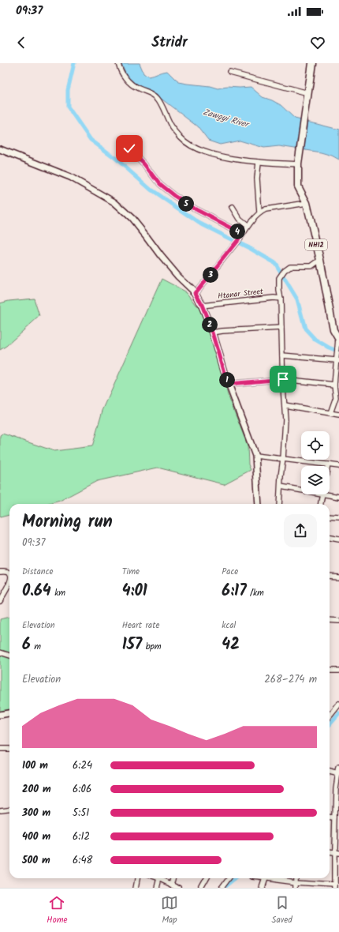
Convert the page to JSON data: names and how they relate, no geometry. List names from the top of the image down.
{
  "streets": {
    "highway": ["NH12"],
    "street": ["Htanar Street"]
  },
  "water": ["Zawgyi River"],
  "page": {
    "status": "09:37",
    "header": "Stridr",
    "pins": [
      "5",
      "4",
      "3",
      "2",
      "1"
    ],
    "heading": ["Morning run", "09:37"],
    "stats": [
      ["Distance", "0.64 km"],
      ["Time", "4:01"],
      ["Pace", "6:17 /km"],
      ["Elevation", "6 m"],
      ["Heart rate", "157 bpm"],
      ["kcal", "42"]
    ],
    "chart": ["Elevation", "268–274 m"],
    "list": [
      {
        "name": "100 m",
        "note": "6:24"
      },
      {
        "name": "200 m",
        "note": "6:06"
      },
      {
        "name": "300 m",
        "note": "5:51"
      },
      {
        "name": "400 m",
        "note": "6:12"
      },
      {
        "name": "500 m",
        "note": "6:48"
      }
    ],
    "tabs": ["Home", "Map", "Saved"]
  }
}
